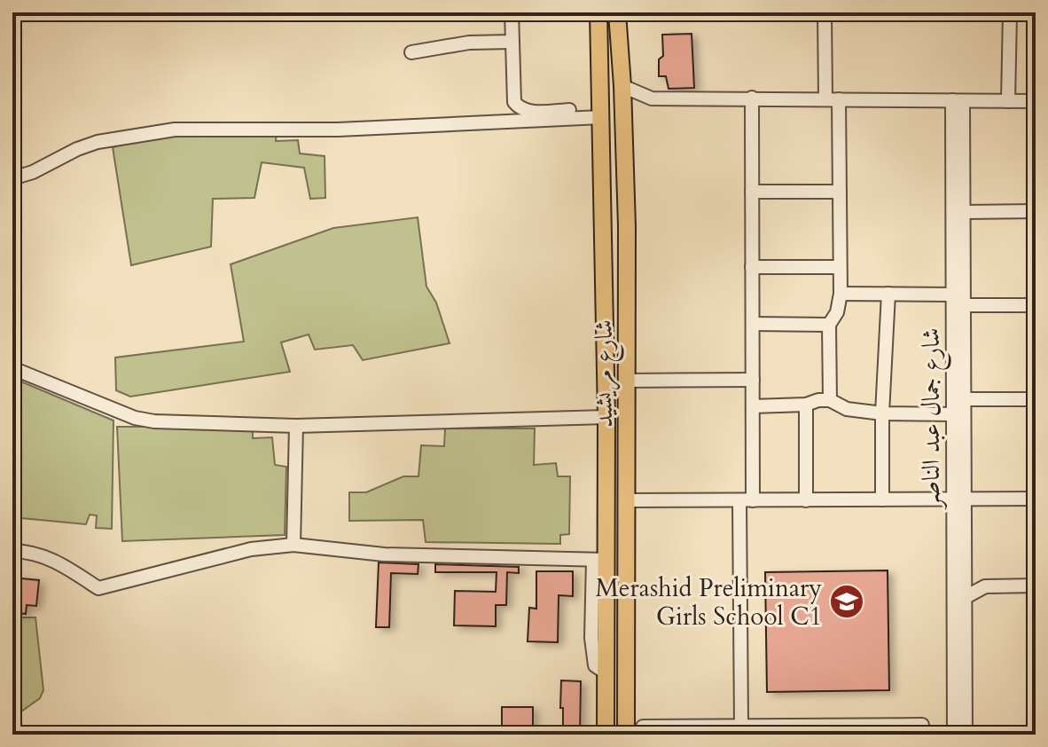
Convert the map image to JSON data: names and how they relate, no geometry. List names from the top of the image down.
{
  "streets": {
    "main road": ["شارع مريشيد"],
    "street": ["شارع جمال عبد الناصر"]
  },
  "places": {
    "school or university": ["Merashid Preliminary Girls School C1"]
  }
}
